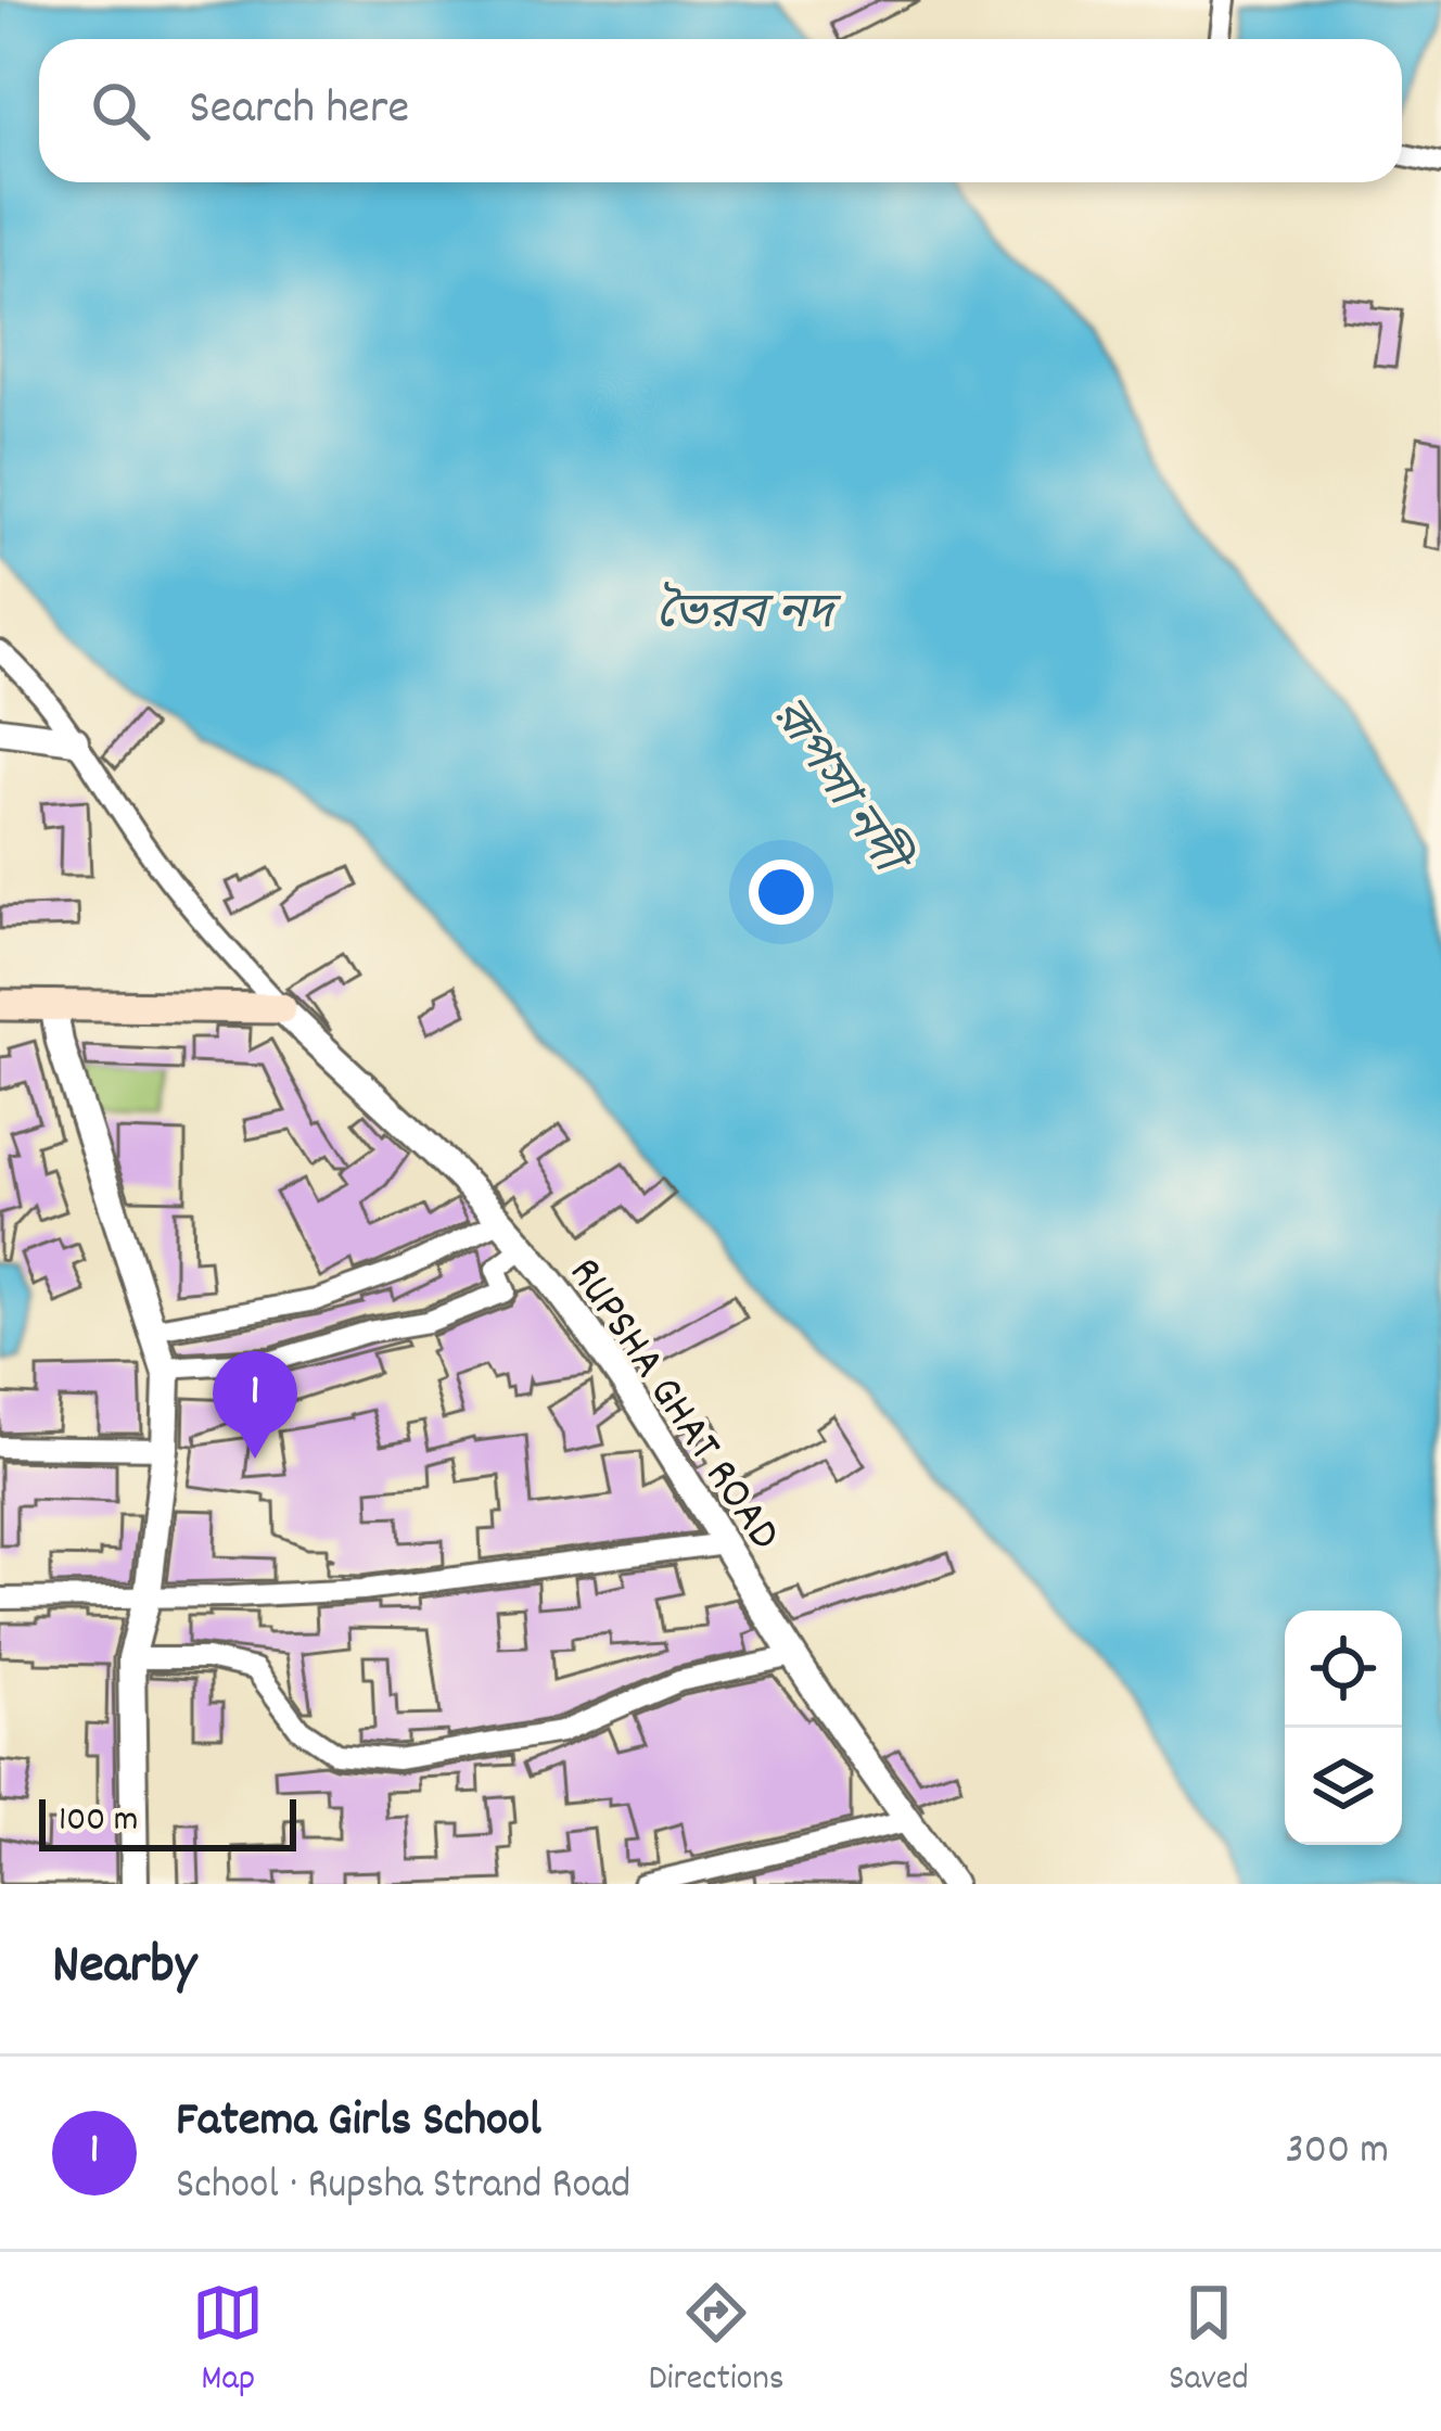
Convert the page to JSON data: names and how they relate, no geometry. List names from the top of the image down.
{
  "streets": {
    "street": ["RUPSHA GHAT ROAD"]
  },
  "water": ["ভৈরব নদ", "রূপসা নদী"],
  "scale_bar": "100 m",
  "page": {
    "search": "Search here",
    "pins": "1",
    "scale": "100 m",
    "heading": "Nearby",
    "list": [
      {
        "mark": "1",
        "name": "Fatema Girls School",
        "note": "School · Rupsha Strand Road",
        "value": "300 m"
      }
    ],
    "nav": ["Map", "Directions", "Saved"]
  }
}
